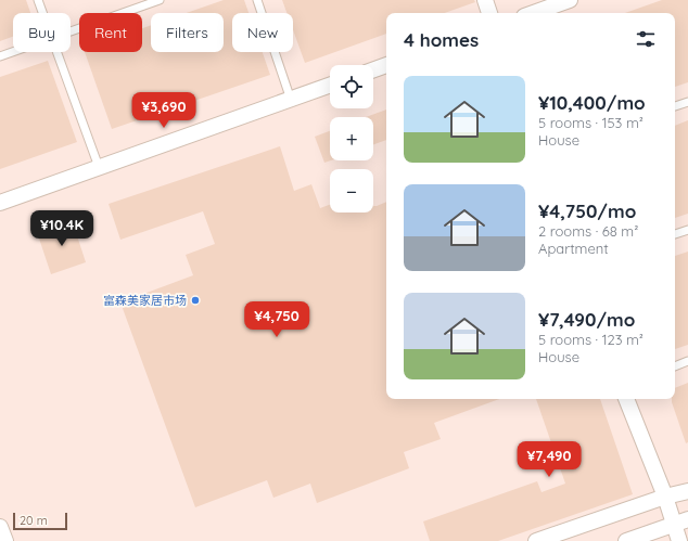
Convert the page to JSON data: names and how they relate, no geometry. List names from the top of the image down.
{
  "places": ["富森美家居市场"],
  "scale_bar": "20 m",
  "page": {
    "chip": [
      "Buy",
      "Rent",
      "Filters",
      "New"
    ],
    "heading": "4 homes",
    "map_buttons": ["+", "−"],
    "list": [
      {
        "name": "¥10,400/mo",
        "note": "5 rooms · 153 m² · House"
      },
      {
        "name": "¥4,750/mo",
        "note": "2 rooms · 68 m² · Apartment"
      },
      {
        "name": "¥7,490/mo",
        "note": "5 rooms · 123 m² · House"
      }
    ],
    "price": [
      "¥3,690",
      "¥10.4K",
      "¥4,750",
      "¥7,490"
    ],
    "scale": "20 m"
  }
}
